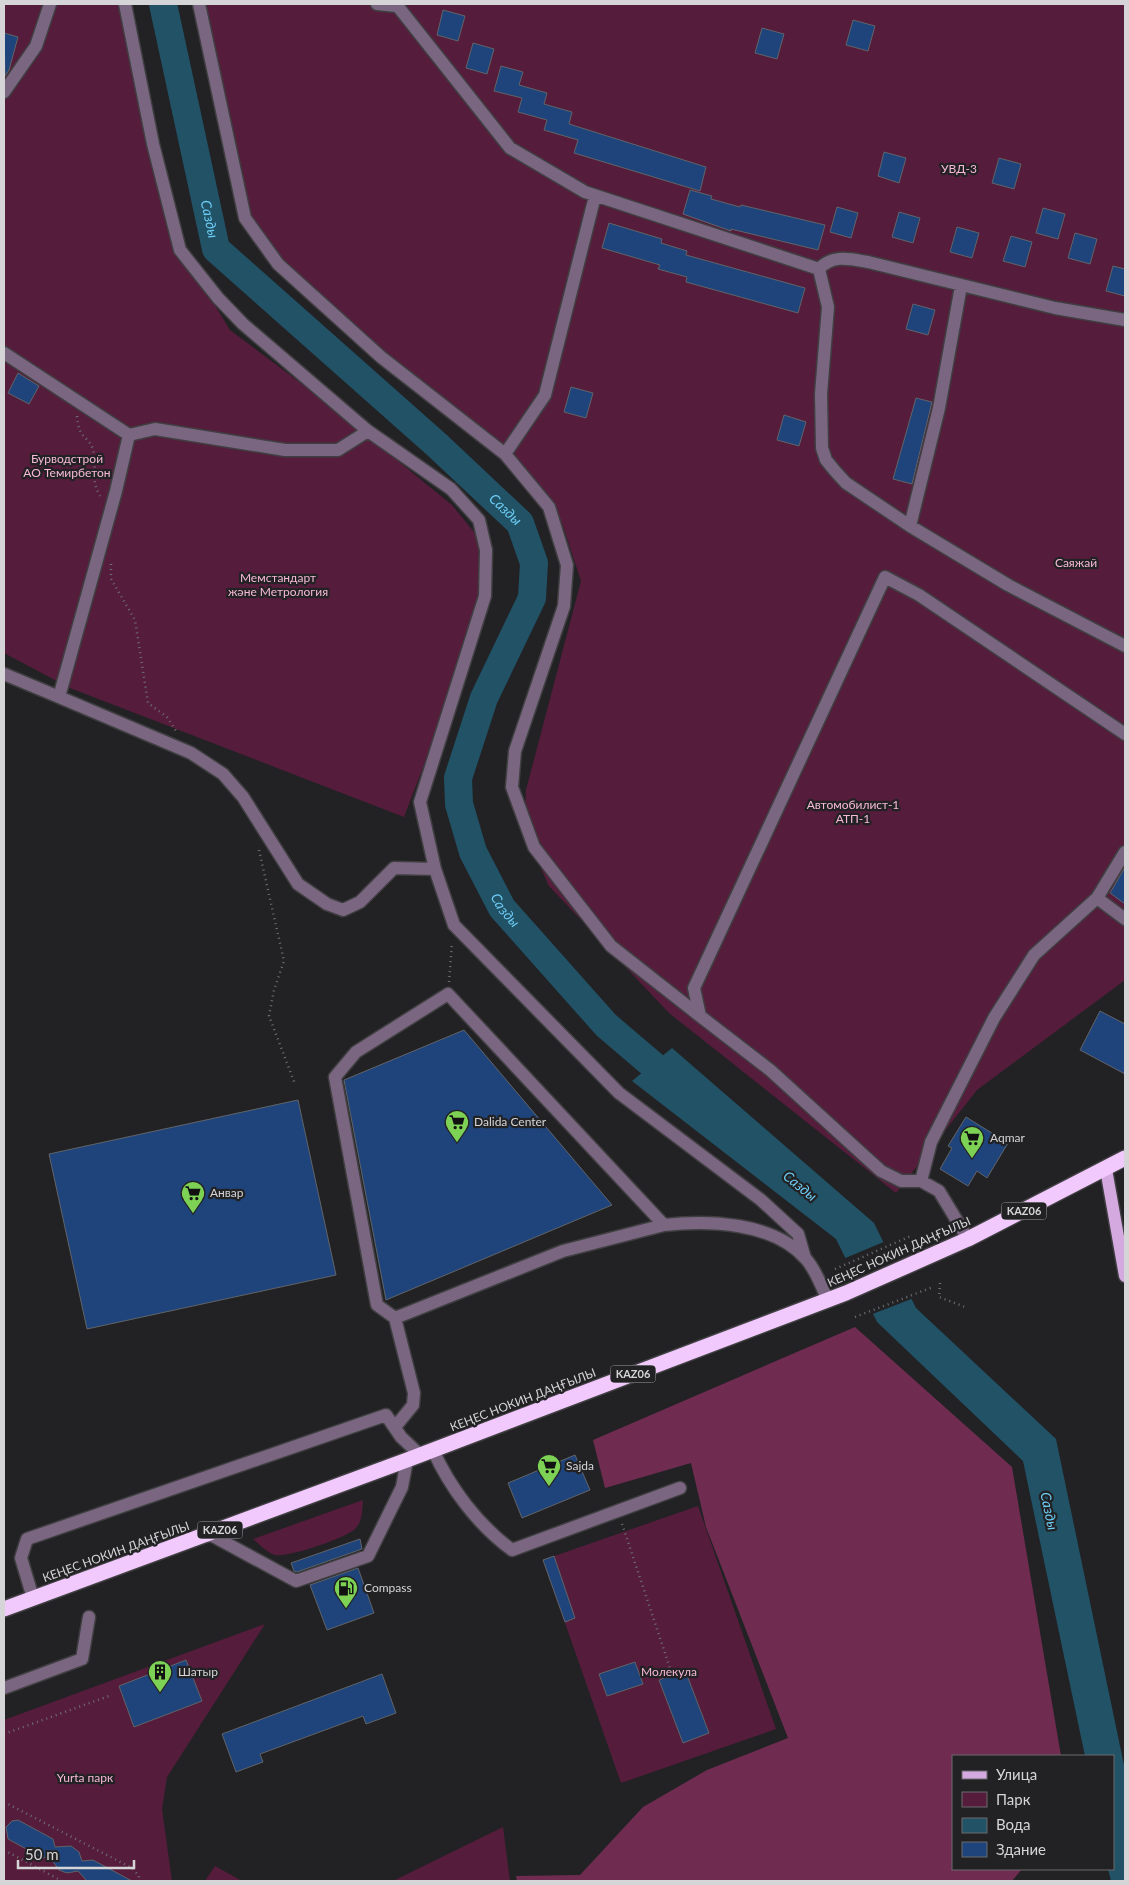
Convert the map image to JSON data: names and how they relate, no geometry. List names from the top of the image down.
{
  "streets": {
    "highway": ["KАZ06", "КЕҢЕС НОКИН ДАҢҒЫЛЫ"]
  },
  "water": ["Сазды"],
  "parks": [
    "УВД-3",
    "Бурводстрой АО Темирбетон",
    "Саяжай",
    "Мемстандарт және Метрология",
    "Автомобилист-1 АТП-1",
    "Молекула",
    "Yurta парк"
  ],
  "places": {
    "supermarket": [
      "Dalida Center",
      "Aqmar",
      "Анвар",
      "Sajda"
    ],
    "fuel station": ["Compass"],
    "building": ["Шатыр"]
  },
  "legend": [
    "Улица",
    "Парк",
    "Вода",
    "Здание"
  ],
  "scale_bar": "50 m"
}
